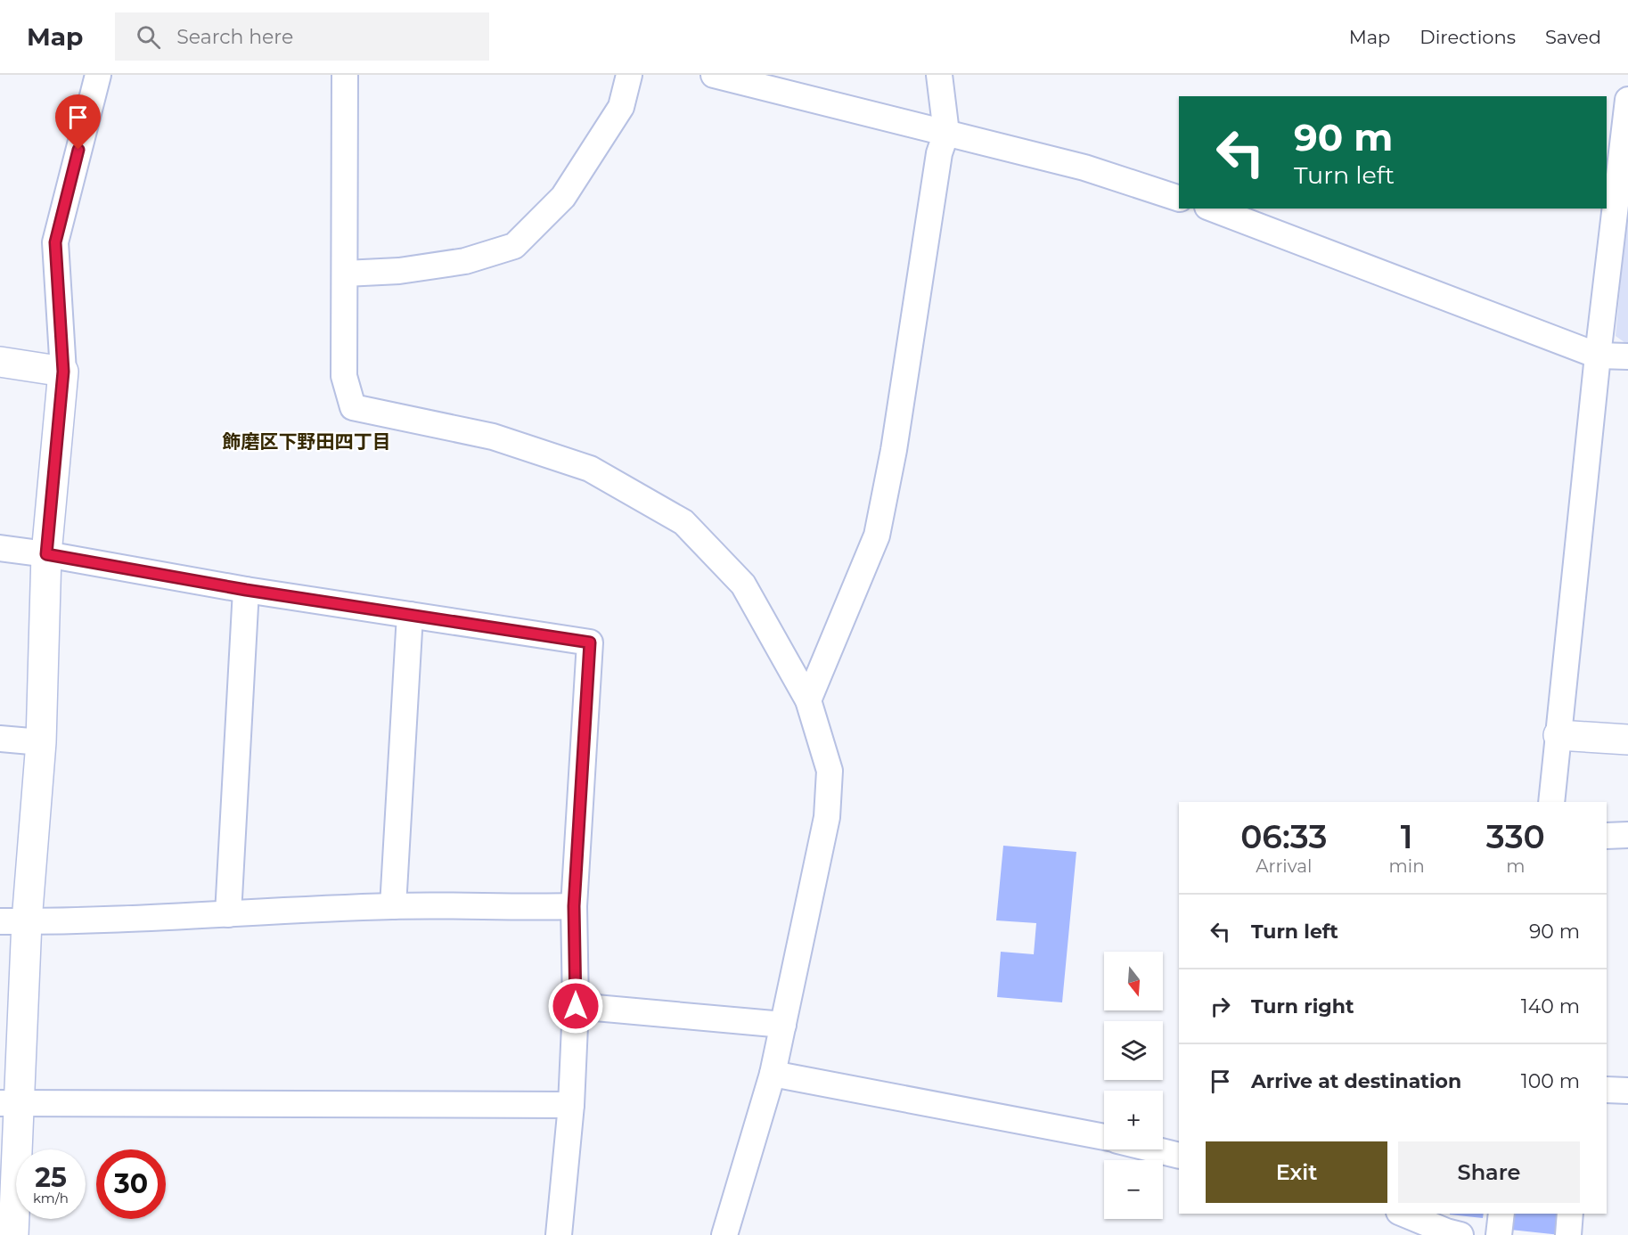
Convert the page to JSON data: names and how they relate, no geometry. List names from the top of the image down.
{
  "districts": ["飾磨区下野田四丁目"],
  "north": "bottom",
  "page": {
    "header": "Map",
    "search": "Search here",
    "nav": ["Map", "Directions", "Saved"],
    "turn": ["90 m", "Turn left"],
    "eta": [
      "06:33",
      "Arrival",
      "1",
      "min",
      "330",
      "m"
    ],
    "list": [
      {
        "name": "Turn left",
        "value": "90 m"
      },
      {
        "name": "Turn right",
        "value": "140 m"
      },
      {
        "name": "Arrive at destination",
        "value": "100 m"
      }
    ],
    "map_buttons": ["+", "−"],
    "buttons": ["Exit", "Share"],
    "speed": "25 km/h",
    "limit": "30"
  }
}
